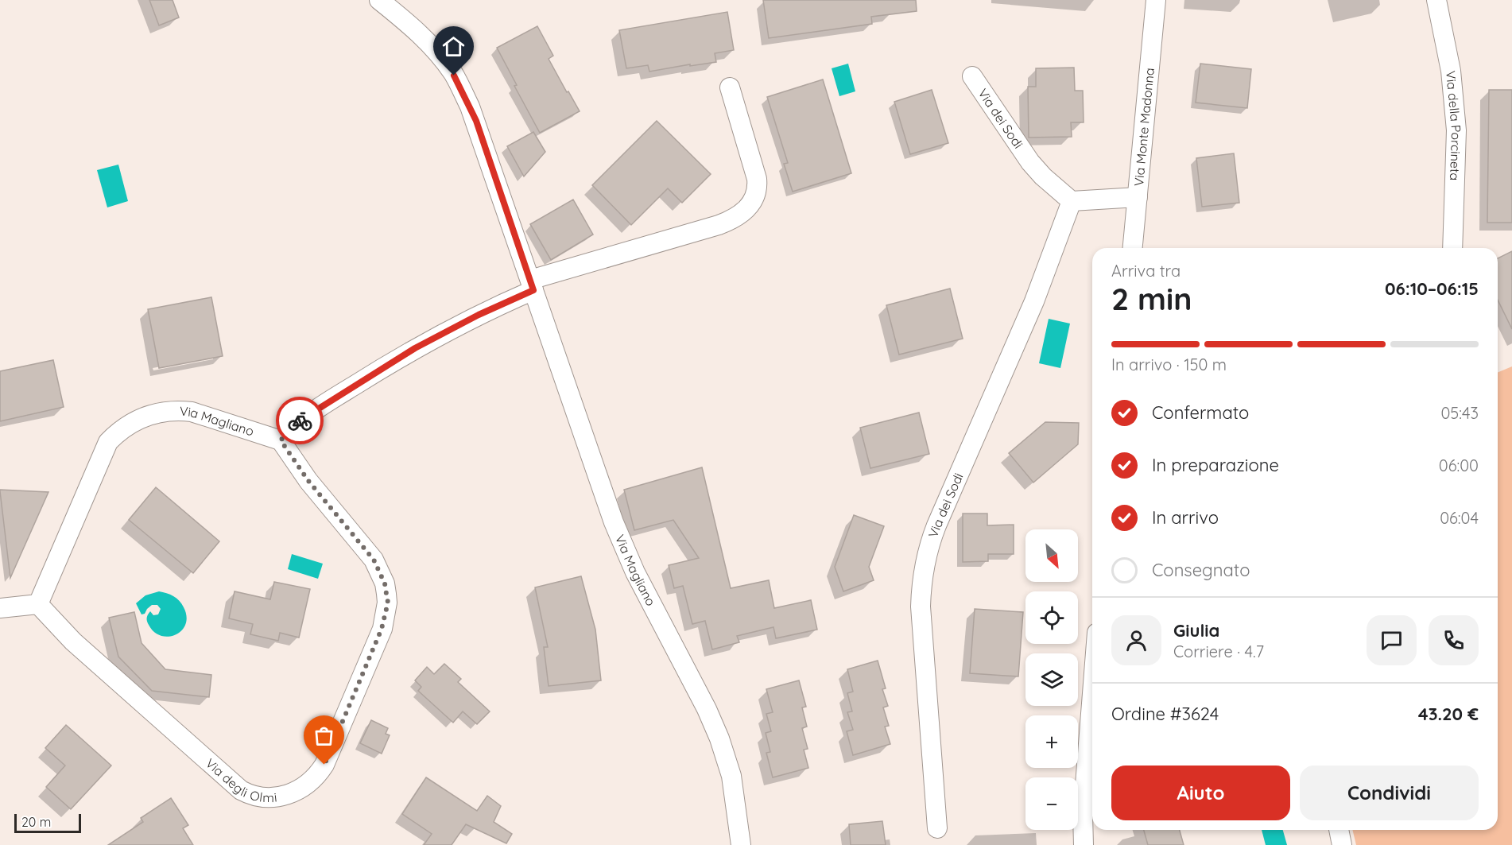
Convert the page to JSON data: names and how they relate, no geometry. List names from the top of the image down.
{
  "streets": {
    "street": [
      "Via dei Sodi",
      "Via della Porcineta",
      "Via Monte Madonna",
      "Via Magliano",
      "Via degli Olmi"
    ]
  },
  "crossings": [
    ["Via Magliano", "Via degli Olmi"]
  ],
  "scale_bar": "20 m",
  "north": "bottom right",
  "page": {
    "heading": ["2 min", "Arriva tra", "06:10–06:15"],
    "panel": [
      "Giulia",
      "Corriere · 4.7",
      "Ordine #3624",
      "43.20 €"
    ],
    "bar": "In arrivo · 150 m",
    "list": [
      ["Confermato", "05:43"],
      ["In preparazione", "06:00"],
      ["In arrivo", "06:04"],
      "Consegnato"
    ],
    "map_buttons": ["+", "−"],
    "buttons": ["Aiuto", "Condividi"],
    "scale": "20 m"
  }
}
